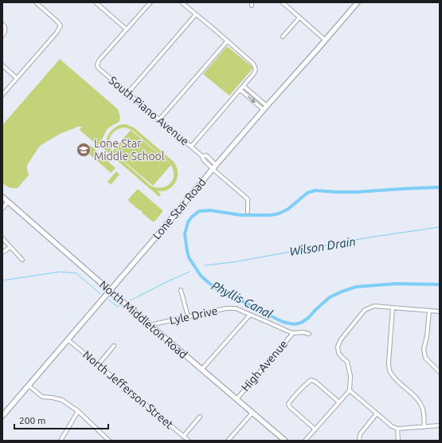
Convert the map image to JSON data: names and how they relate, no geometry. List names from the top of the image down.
{
  "streets": {
    "main road": ["Lone Star Road", "North Middleton Road"],
    "street": [
      "South Piano Avenue",
      "Lyle Drive",
      "High Avenue",
      "North Jefferson Street"
    ]
  },
  "crossings": [
    ["South Piano Avenue", "Lone Star Road"],
    ["Lone Star Road", "North Middleton Road"],
    ["Lone Star Road", "North Jefferson Street"],
    ["Lyle Drive", "North Middleton Road"],
    ["Lyle Drive", "High Avenue"],
    ["North Middleton Road", "High Avenue"]
  ],
  "water": ["Wilson Drain", "Phyllis Canal"],
  "places": {
    "school or university": ["Lone Star Middle School"]
  },
  "scale_bar": "200 m"
}
